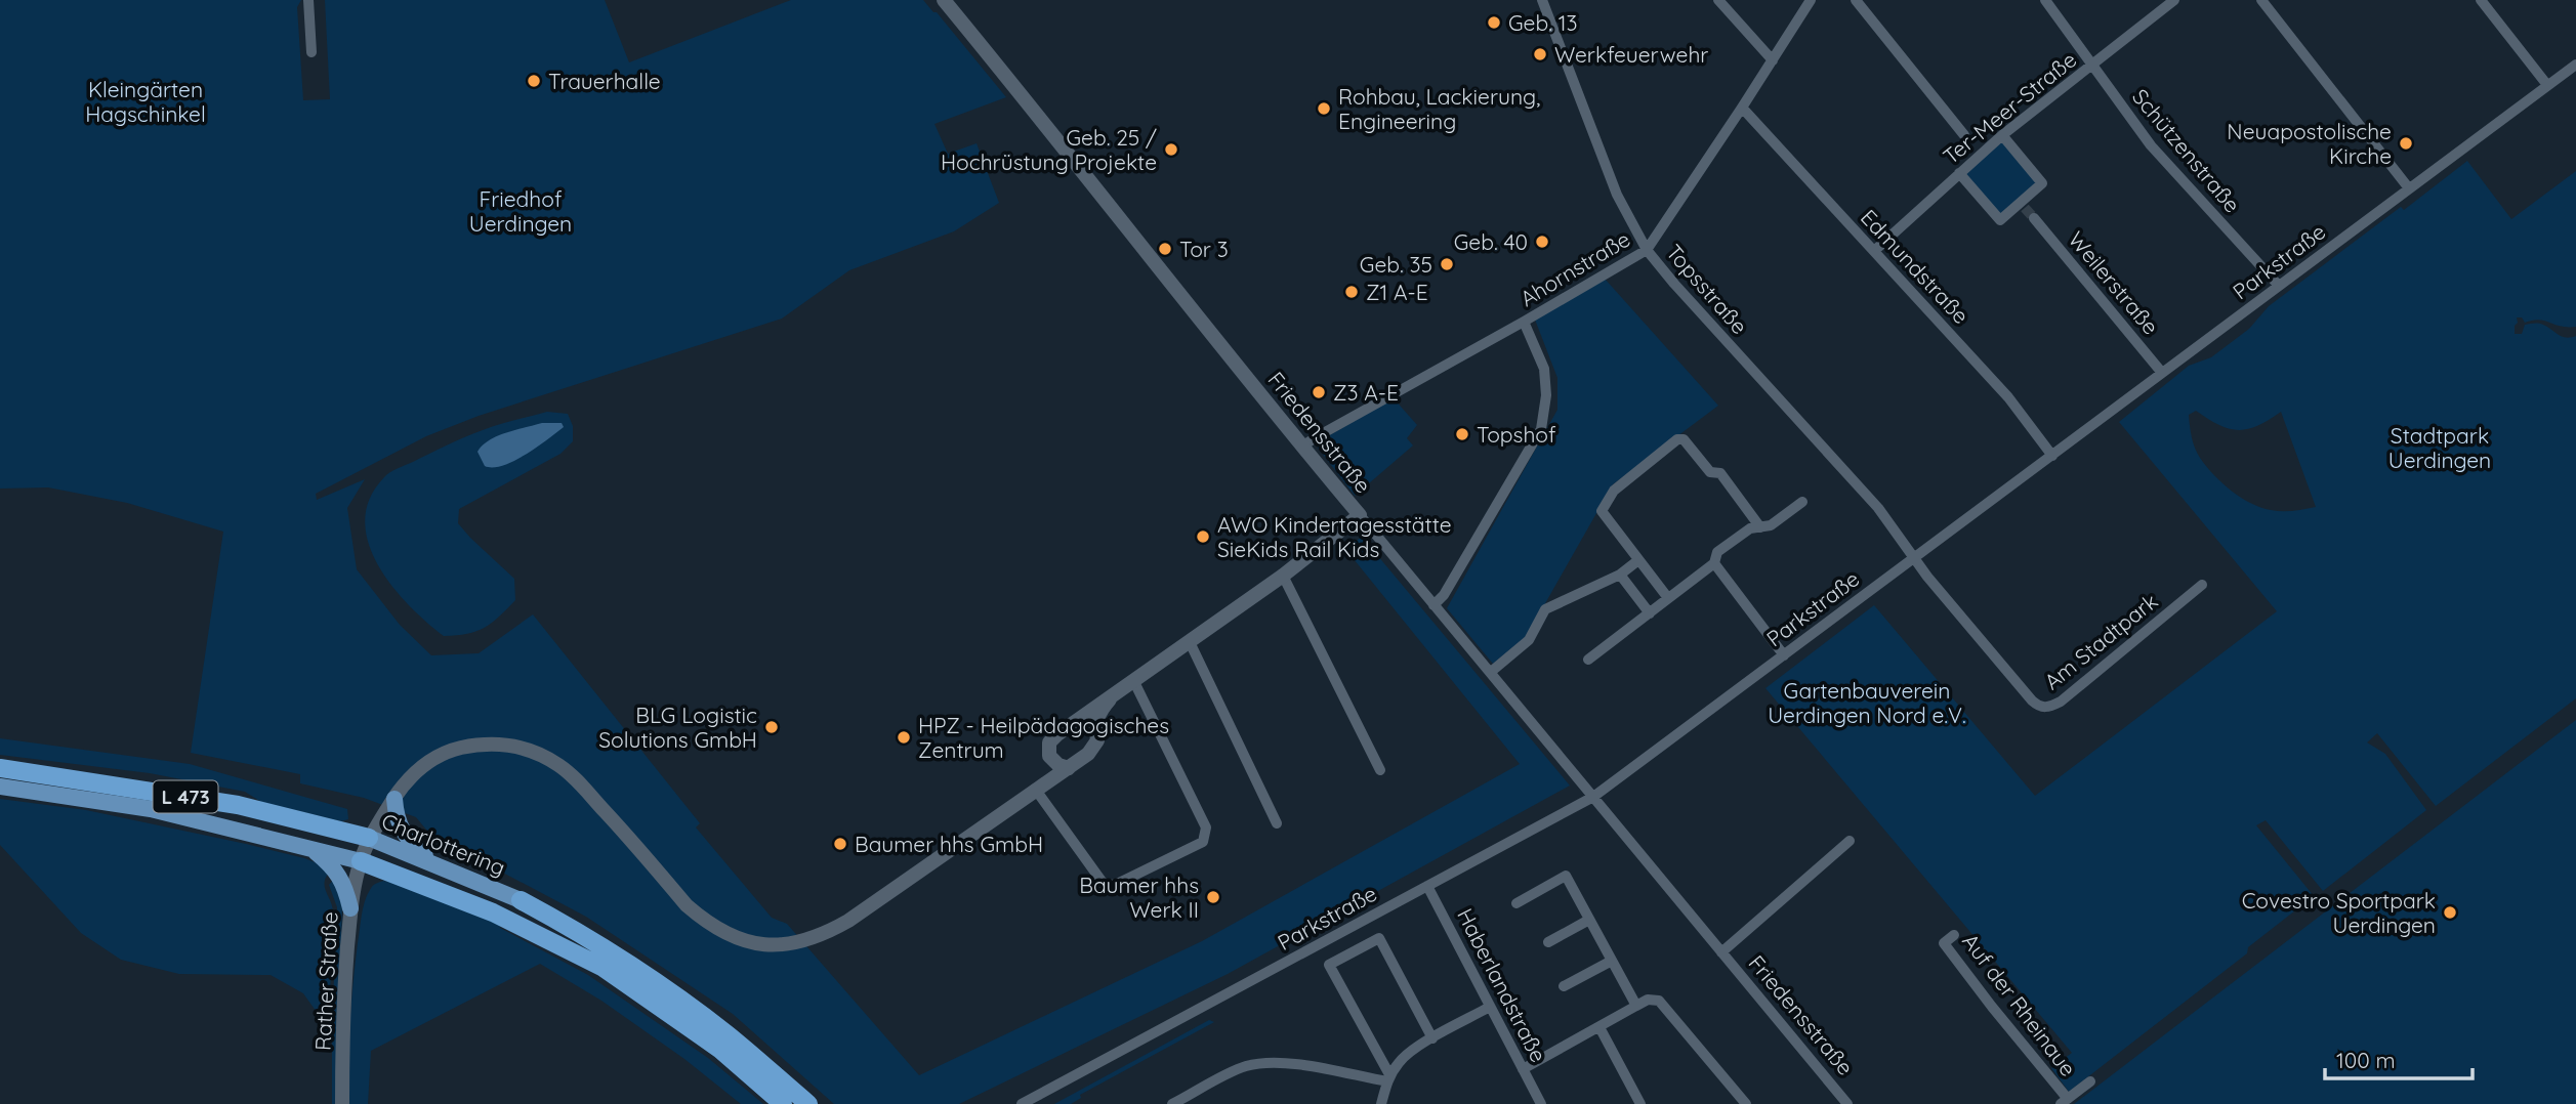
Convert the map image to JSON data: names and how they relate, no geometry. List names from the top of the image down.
{
  "streets": {
    "highway": ["L 473", "Charlottering"],
    "main road": ["Friedensstraße", "Rather Straße"],
    "street": [
      "Ter-Meer-Straße",
      "Schützenstraße",
      "Parkstraße",
      "Edmundstraße",
      "Ahornstraße",
      "Weilerstraße",
      "Topsstraße",
      "Am Stadtpark",
      "Haberlandstraße",
      "Auf der Rheinaue"
    ]
  },
  "crossings": [
    ["Ter-Meer-Straße", "Schützenstraße"],
    ["Ter-Meer-Straße", "Edmundstraße"],
    ["Schützenstraße", "Parkstraße"],
    ["Parkstraße", "Edmundstraße"],
    ["Parkstraße", "Weilerstraße"],
    ["Parkstraße", "Topsstraße"],
    ["Parkstraße", "Friedensstraße"],
    ["Parkstraße", "Am Stadtpark"],
    ["Parkstraße", "Haberlandstraße"],
    ["Edmundstraße", "Ahornstraße"],
    ["Ahornstraße", "Topsstraße"],
    ["Ahornstraße", "Friedensstraße"],
    ["Topsstraße", "Am Stadtpark"],
    ["L 473", "Rather Straße"],
    ["Charlottering", "Rather Straße"]
  ],
  "parks": [
    "Kleingärten Hagschinkel",
    "Friedhof Uerdingen",
    "Stadtpark Uerdingen",
    "Gartenbauverein Uerdingen Nord e.V."
  ],
  "places": [
    "Geb. 13",
    "Werkfeuerwehr",
    "Trauerhalle",
    "Rohbau, Lackierung, Engineering",
    "Neuapostolische Kirche",
    "Geb. 25 / Hochrüstung Projekte",
    "Geb. 40",
    "Tor 3",
    "Geb. 35",
    "Z1 A-E",
    "Z3 A-E",
    "Topshof",
    "AWO Kindertagesstätte SieKids Rail Kids",
    "BLG Logistic Solutions GmbH",
    "HPZ - Heilpädagogisches Zentrum",
    "Baumer hhs GmbH",
    "Baumer hhs Werk II",
    "Covestro Sportpark Uerdingen"
  ],
  "scale_bar": "100 m"
}
